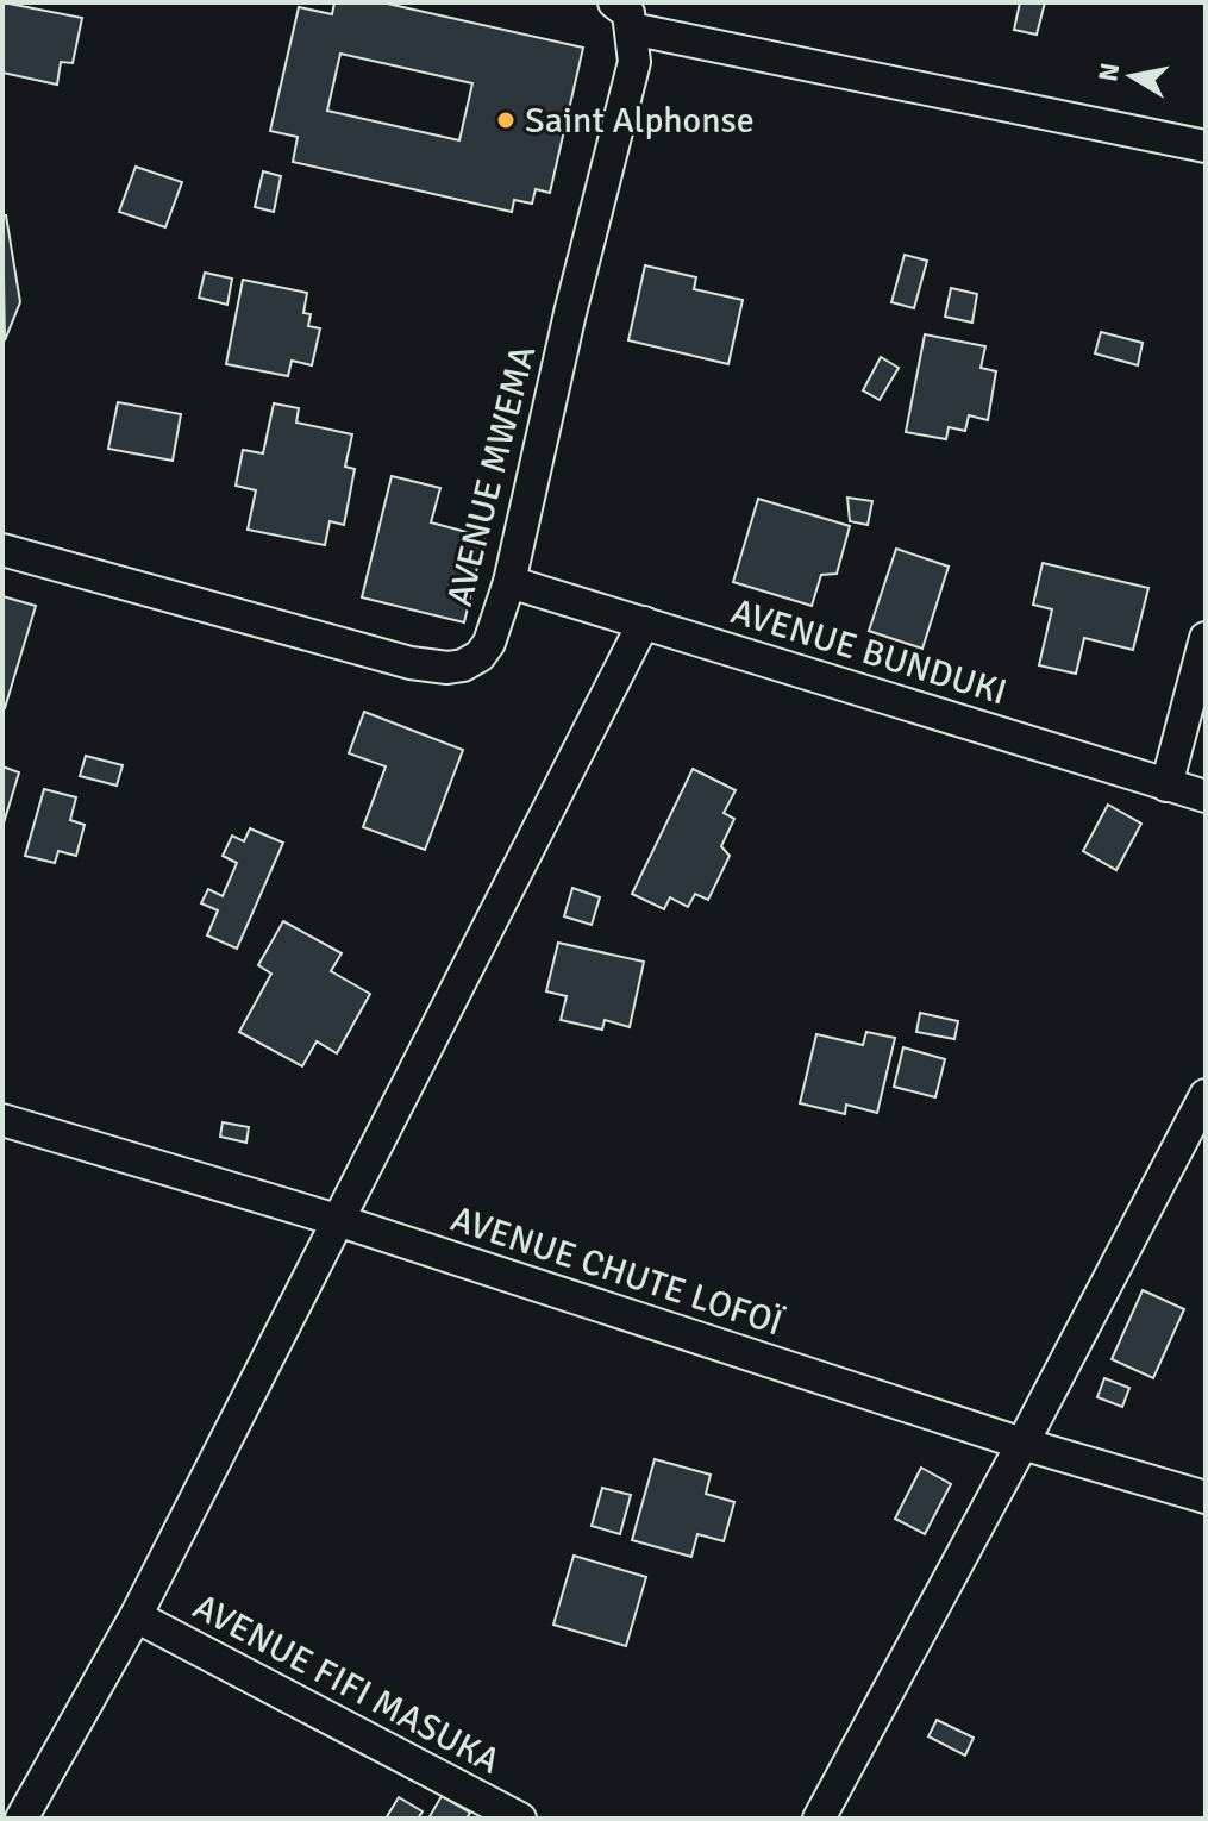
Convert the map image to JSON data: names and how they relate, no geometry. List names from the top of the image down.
{
  "streets": {
    "street": [
      "AVENUE MWEMA",
      "AVENUE BUNDUKI",
      "AVENUE CHUTE LOFOÏ",
      "AVENUE FIFI MASUKA"
    ]
  },
  "crossings": [
    ["AVENUE MWEMA", "AVENUE BUNDUKI"]
  ],
  "places": ["Saint Alphonse"],
  "north": "left"
}
